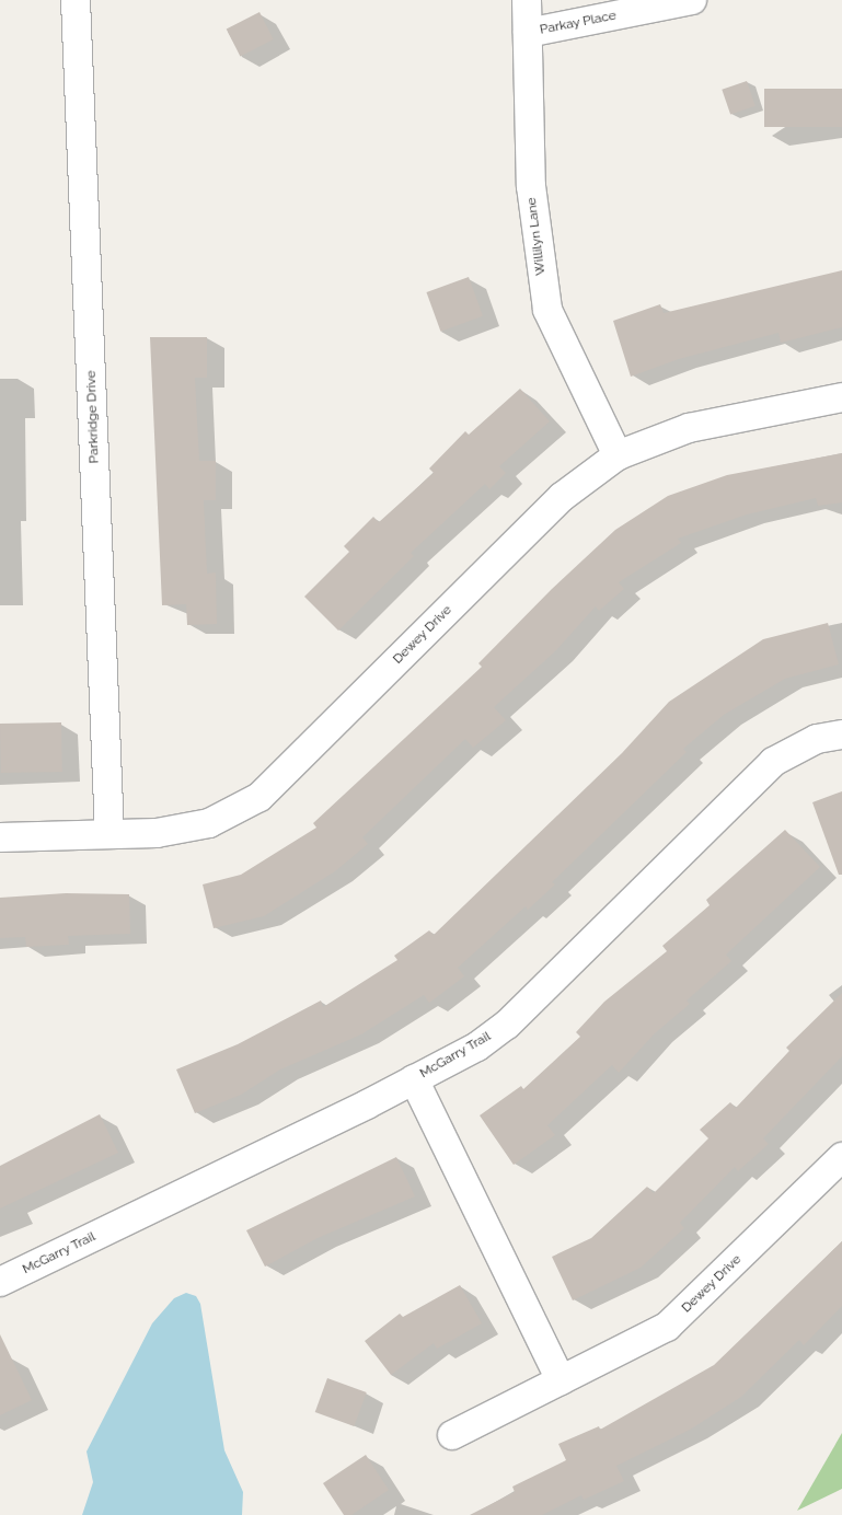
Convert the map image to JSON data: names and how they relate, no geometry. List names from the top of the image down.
{
  "streets": {
    "street": [
      "Parkay Place",
      "Willilyn Lane",
      "Parkridge Drive",
      "Dewey Drive",
      "McGarry Trail"
    ]
  },
  "crossings": [
    ["Parkay Place", "Willilyn Lane"],
    ["Willilyn Lane", "Dewey Drive"],
    ["Parkridge Drive", "Dewey Drive"]
  ]
}
